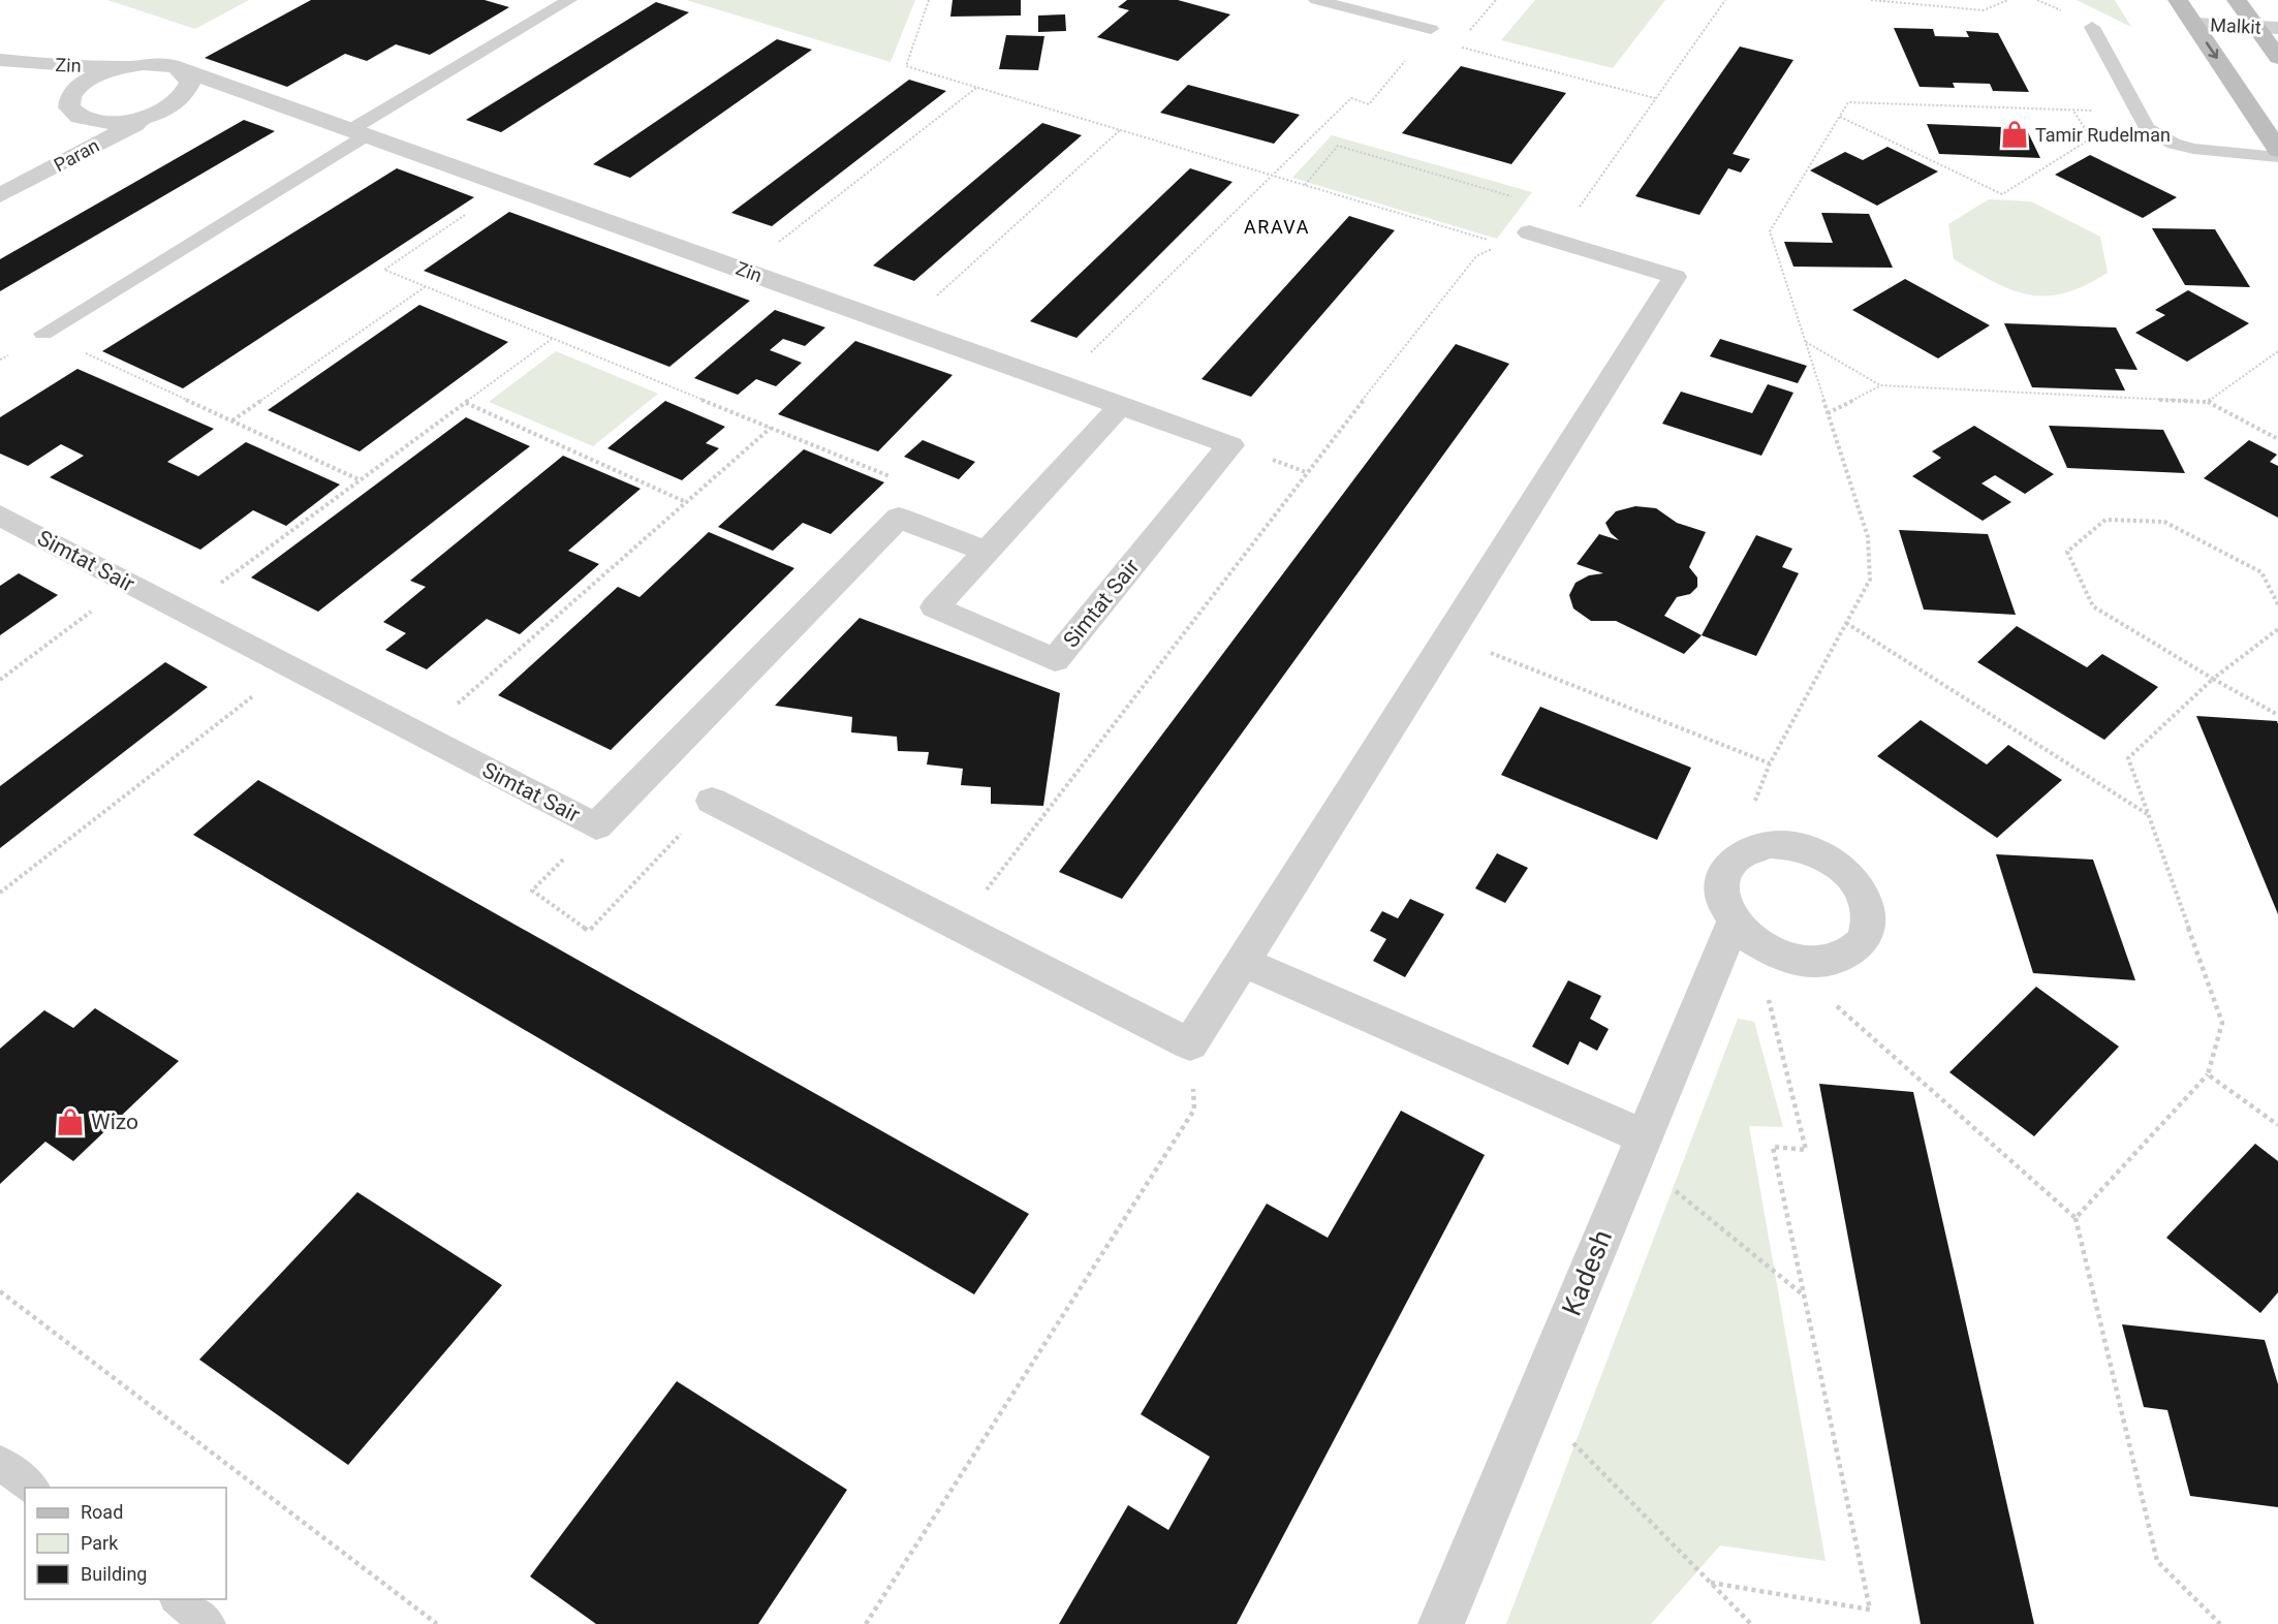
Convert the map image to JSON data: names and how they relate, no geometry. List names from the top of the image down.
{
  "streets": {
    "street": [
      "Malkit",
      "Zin",
      "Paran",
      "Simtat Sair",
      "Kadesh"
    ]
  },
  "crossings": [
    ["Zin", "Paran"],
    ["Zin", "Simtat Sair"]
  ],
  "districts": ["ARAVA"],
  "places": {
    "shop": ["Tamir Rudelman", "Wizo"]
  },
  "legend": ["Road", "Park", "Building"]
}
